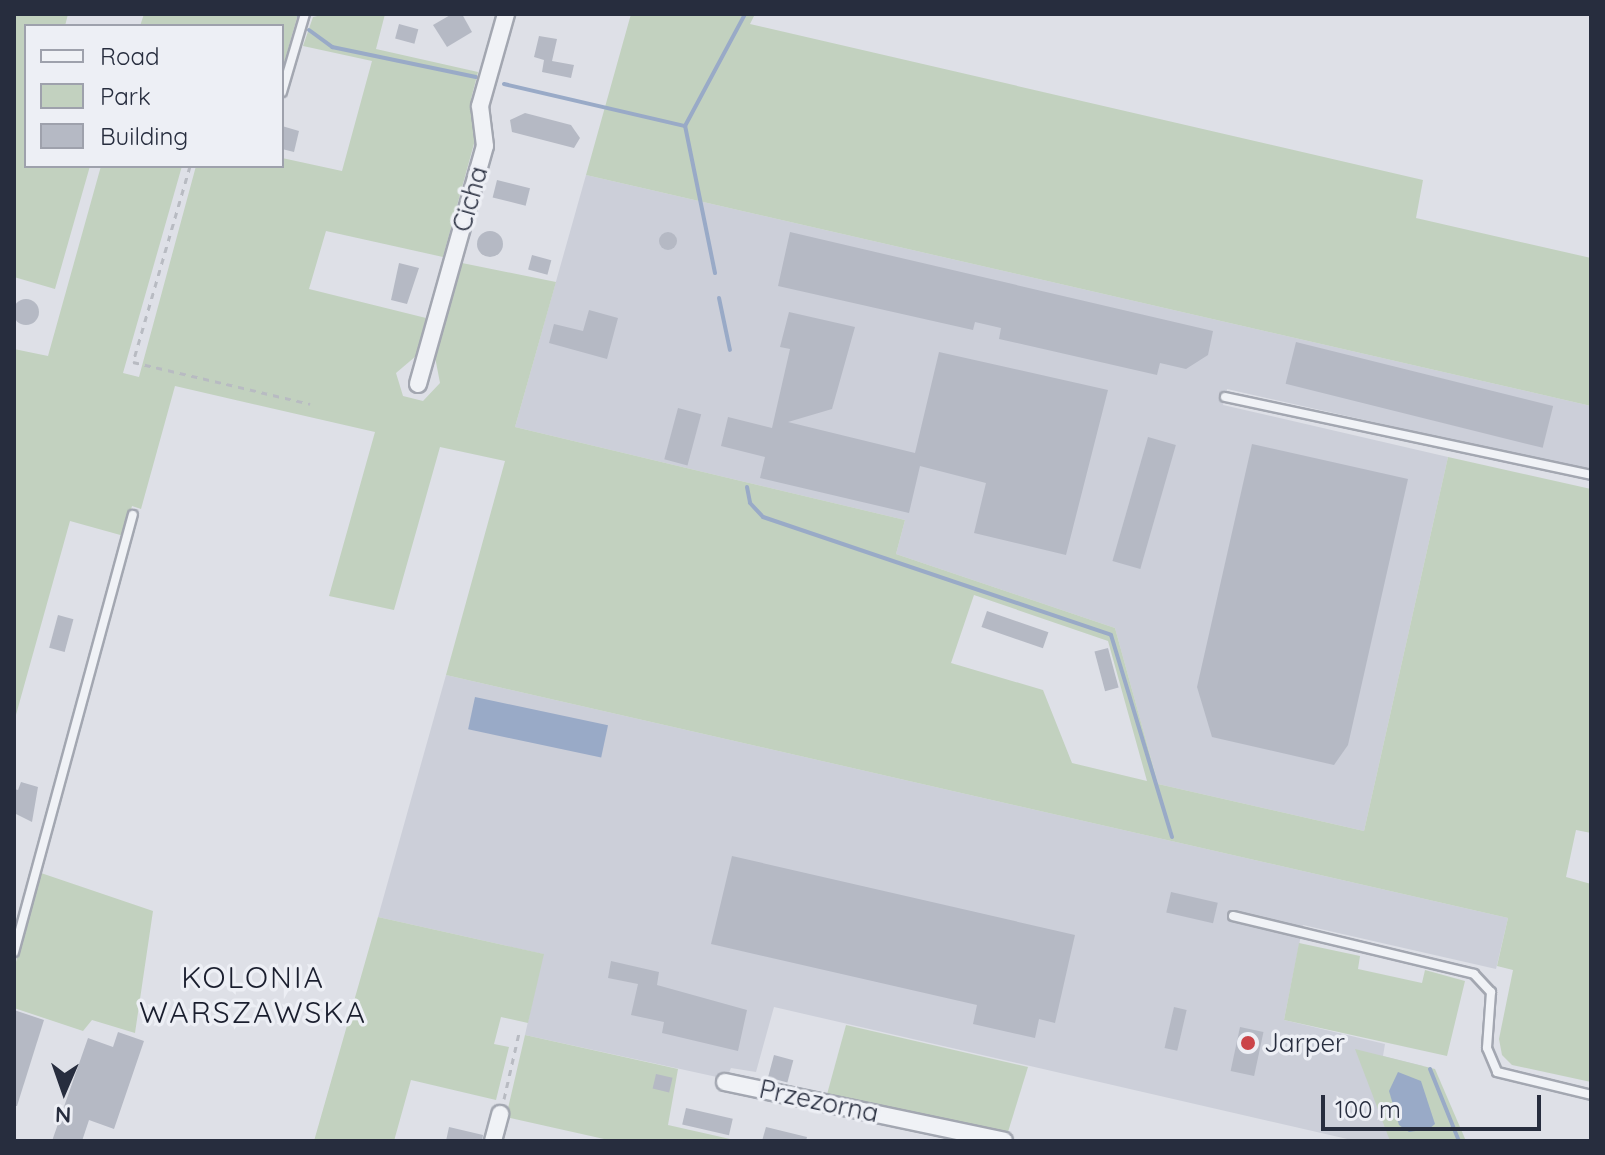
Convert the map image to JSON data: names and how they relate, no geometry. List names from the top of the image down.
{
  "streets": {
    "street": ["Cicha", "Przezorna"]
  },
  "districts": ["KOLONIA WARSZAWSKA"],
  "places": ["Jarper"],
  "legend": ["Road", "Park", "Building"],
  "scale_bar": "100 m",
  "north": "bottom"
}
